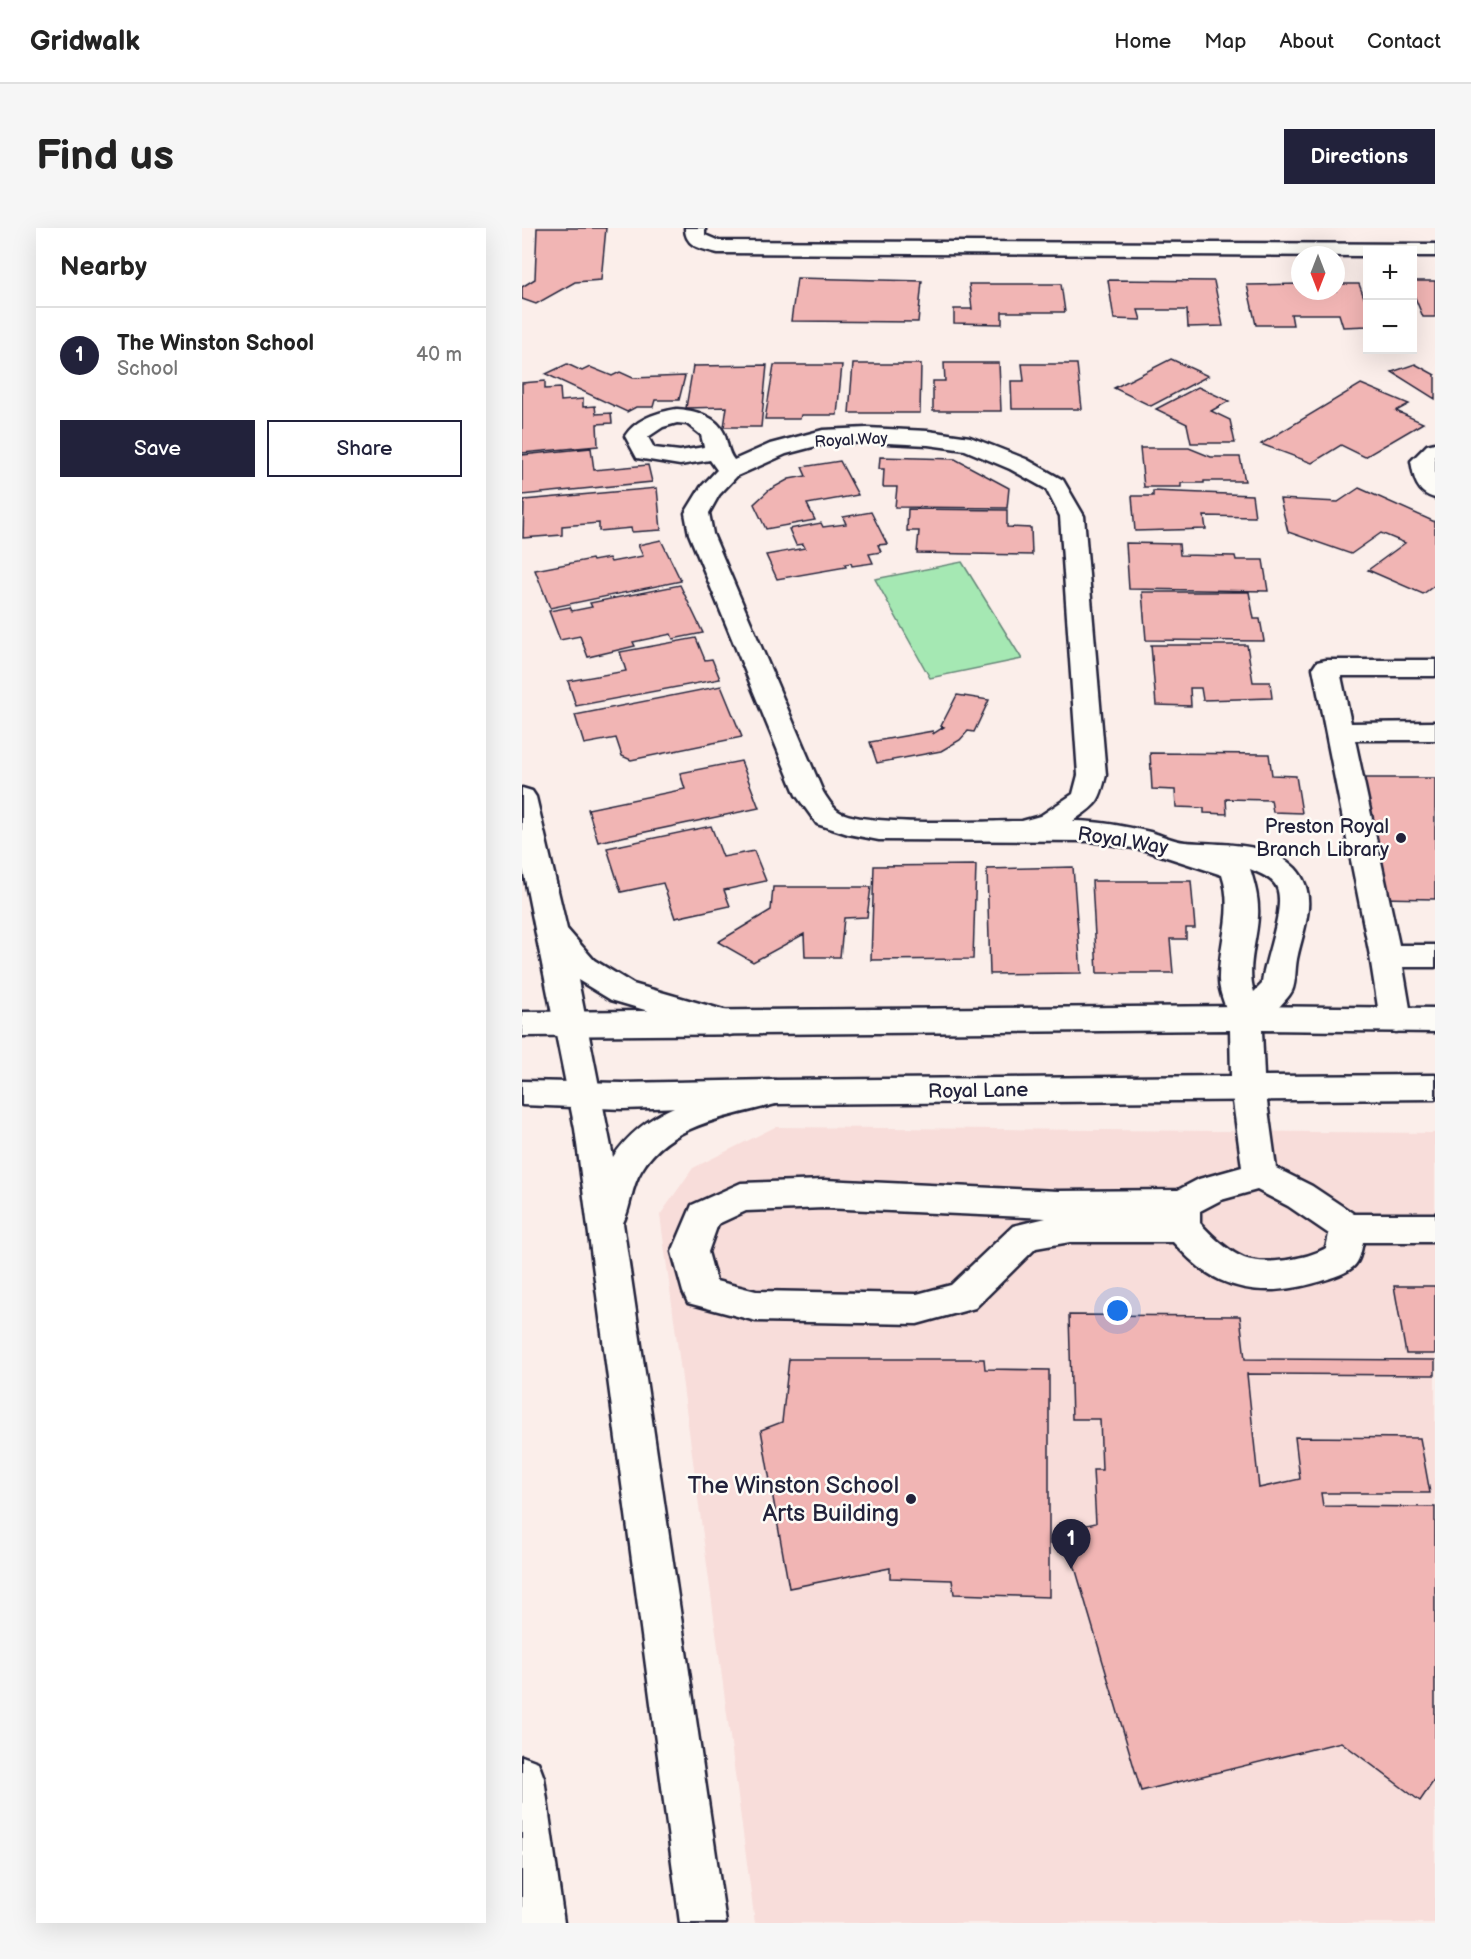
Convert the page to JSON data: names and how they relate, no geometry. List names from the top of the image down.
{
  "streets": {
    "main road": ["Royal Way", "Royal Lane"]
  },
  "places": ["Preston Royal Branch Library", "The Winston School Arts Building"],
  "north": "bottom",
  "page": {
    "header": "Gridwalk",
    "nav": [
      "Home",
      "Map",
      "About",
      "Contact"
    ],
    "buttons": [
      "Directions",
      ["Save", "Share"]
    ],
    "title": "Find us",
    "heading": "Nearby",
    "map_buttons": ["+", "−"],
    "list": [
      {
        "mark": "1",
        "name": "The Winston School",
        "note": "School",
        "value": "40 m"
      }
    ],
    "pins": "1"
  }
}
